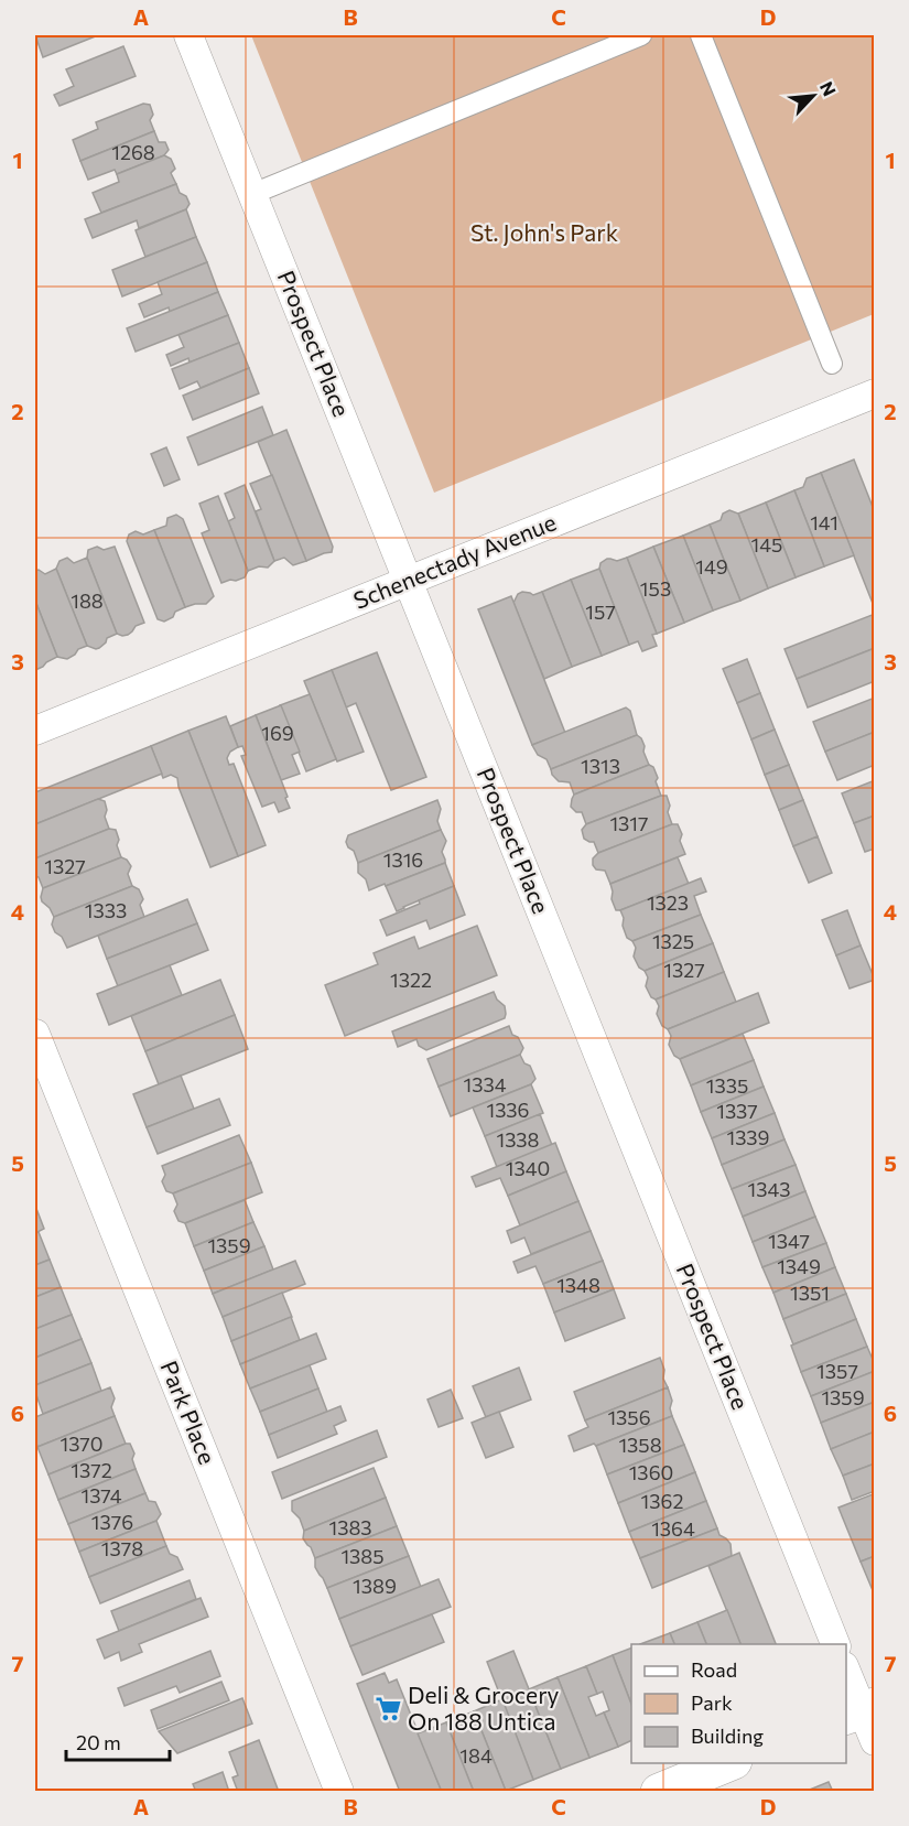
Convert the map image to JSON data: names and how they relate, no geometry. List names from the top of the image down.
{
  "streets": {
    "street": ["Prospect Place", "Schenectady Avenue", "Park Place"]
  },
  "crossings": [
    ["Prospect Place", "Schenectady Avenue"]
  ],
  "parks": ["St. John's Park"],
  "places": {
    "supermarket": ["Deli & Grocery On 188 Untica"]
  },
  "house_numbers": [
    "1268",
    "141",
    "145",
    "149",
    "153",
    "188",
    "157",
    "169",
    "1313",
    "1317",
    "1316",
    "1327",
    "1323",
    "1333",
    "1325",
    "1327",
    "1322",
    "1334",
    "1335",
    "1336",
    "1337",
    "1339",
    "1338",
    "1340",
    "1343",
    "1347",
    "1359",
    "1349",
    "1348",
    "1351",
    "1357",
    "1359",
    "1356",
    "1370",
    "1358",
    "1372",
    "1360",
    "1374",
    "1362",
    "1376",
    "1383",
    "1364",
    "1378",
    "1385",
    "1389",
    "184"
  ],
  "legend": ["Road", "Park", "Building"],
  "scale_bar": "20 m",
  "north": "top right",
  "grid": {
    "columns": [
      "A",
      "B",
      "C",
      "D"
    ],
    "rows": [
      "1",
      "2",
      "3",
      "4",
      "5",
      "6",
      "7"
    ]
  }
}
